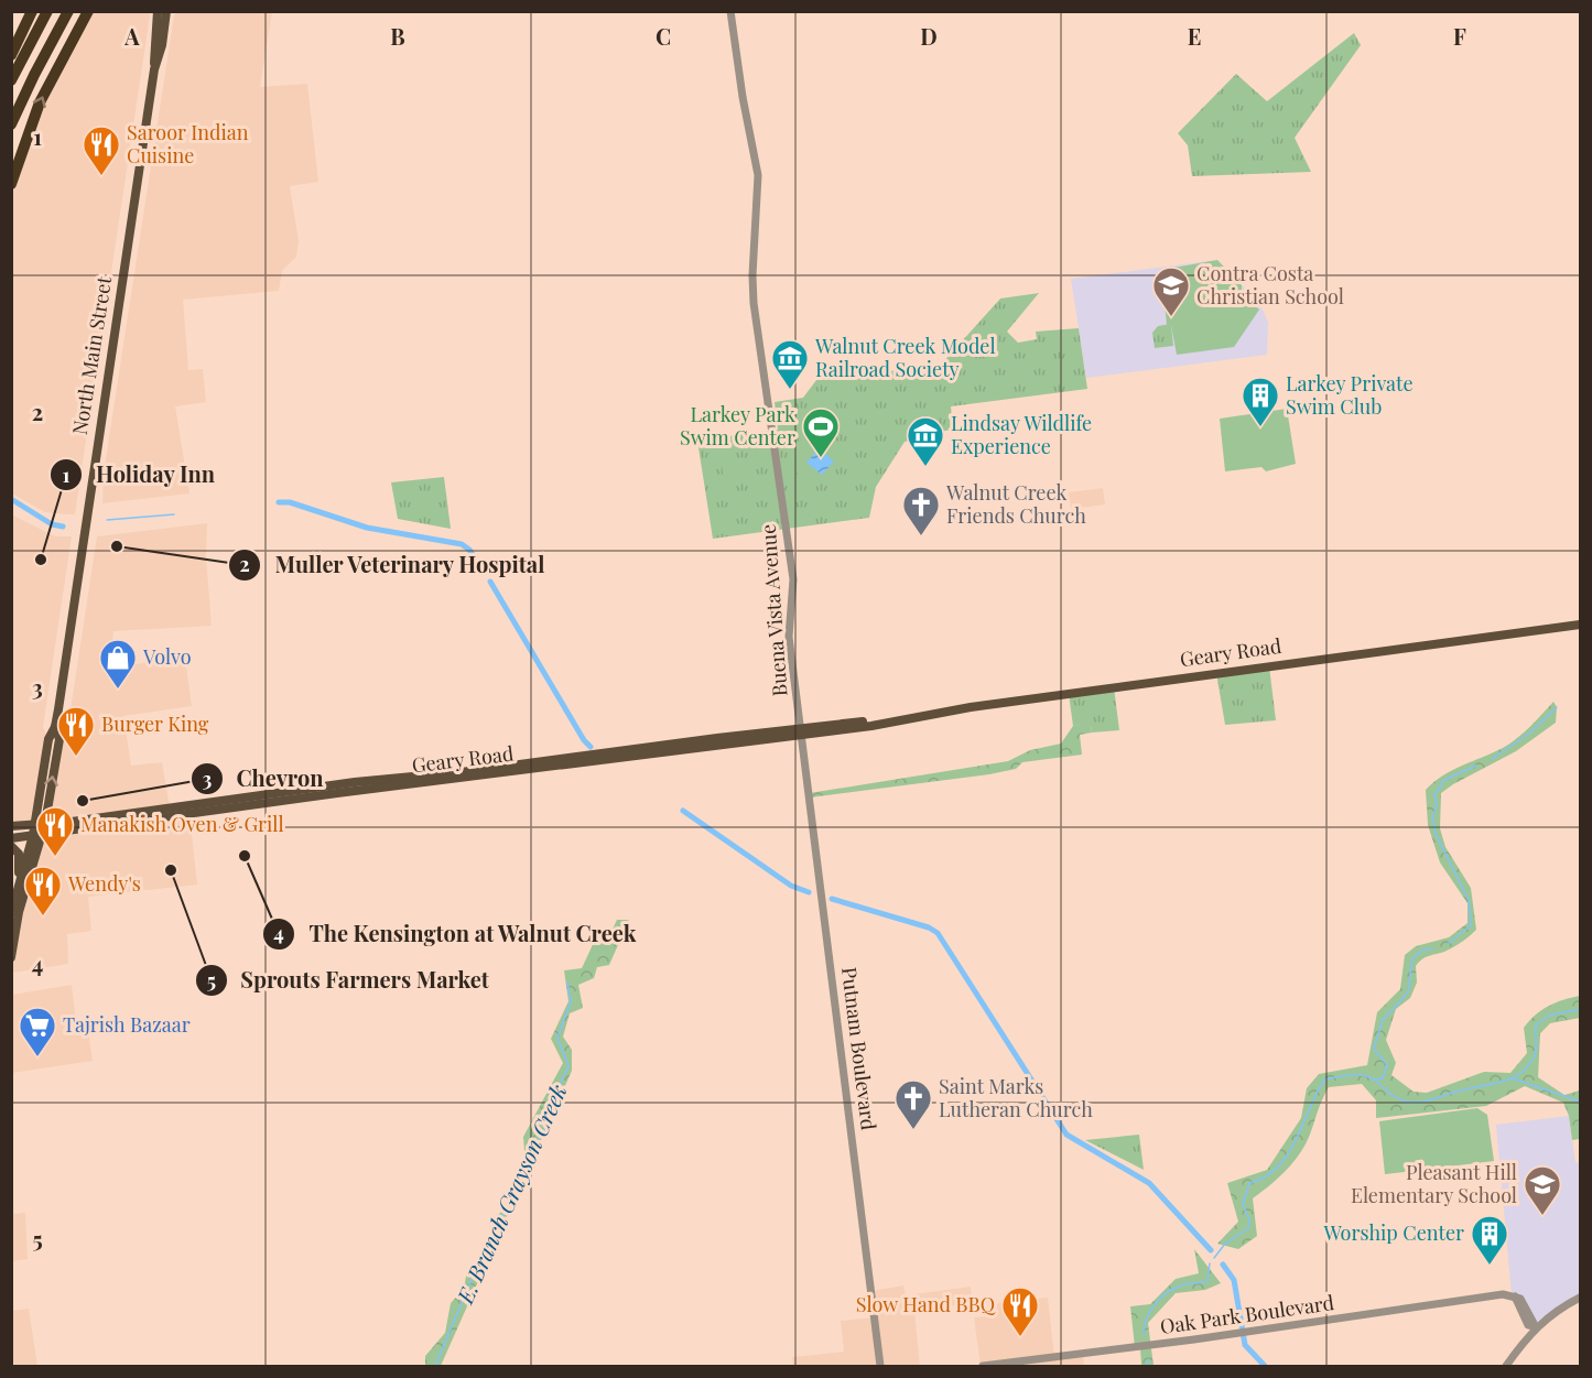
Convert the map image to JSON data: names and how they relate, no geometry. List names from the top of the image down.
{
  "streets": {
    "main road": ["North Main Street", "Geary Road"],
    "street": ["Buena Vista Avenue", "Putnam Boulevard", "Oak Park Boulevard"]
  },
  "crossings": [
    ["North Main Street", "Geary Road"],
    ["Buena Vista Avenue", "Geary Road"],
    ["Buena Vista Avenue", "Putnam Boulevard"],
    ["Geary Road", "Putnam Boulevard"]
  ],
  "water": ["E. Branch Grayson Creek"],
  "places": {
    "restaurant": [
      "Saroor Indian Cuisine",
      "Burger King",
      "Manakish Oven & Grill",
      "Wendy's",
      "Slow Hand BBQ"
    ],
    "school or university": ["Contra Costa Christian School", "Pleasant Hill Elementary School"],
    "museum": ["Walnut Creek Model Railroad Society", "Lindsay Wildlife Experience"],
    "building": ["Larkey Private Swim Club", "Worship Center"],
    "sports": ["Larkey Park Swim Center"],
    "church": ["Walnut Creek Friends Church", "Saint Marks Lutheran Church"],
    "other": [
      "Muller Veterinary Hospital",
      "Holiday Inn",
      "Chevron",
      "The Kensington at Walnut Creek",
      "Sprouts Farmers Market"
    ],
    "shop": ["Volvo"],
    "supermarket": ["Tajrish Bazaar"]
  },
  "grid": {
    "columns": [
      "A",
      "B",
      "C",
      "D",
      "E",
      "F"
    ],
    "rows": [
      "1",
      "2",
      "3",
      "4",
      "5"
    ]
  }
}
